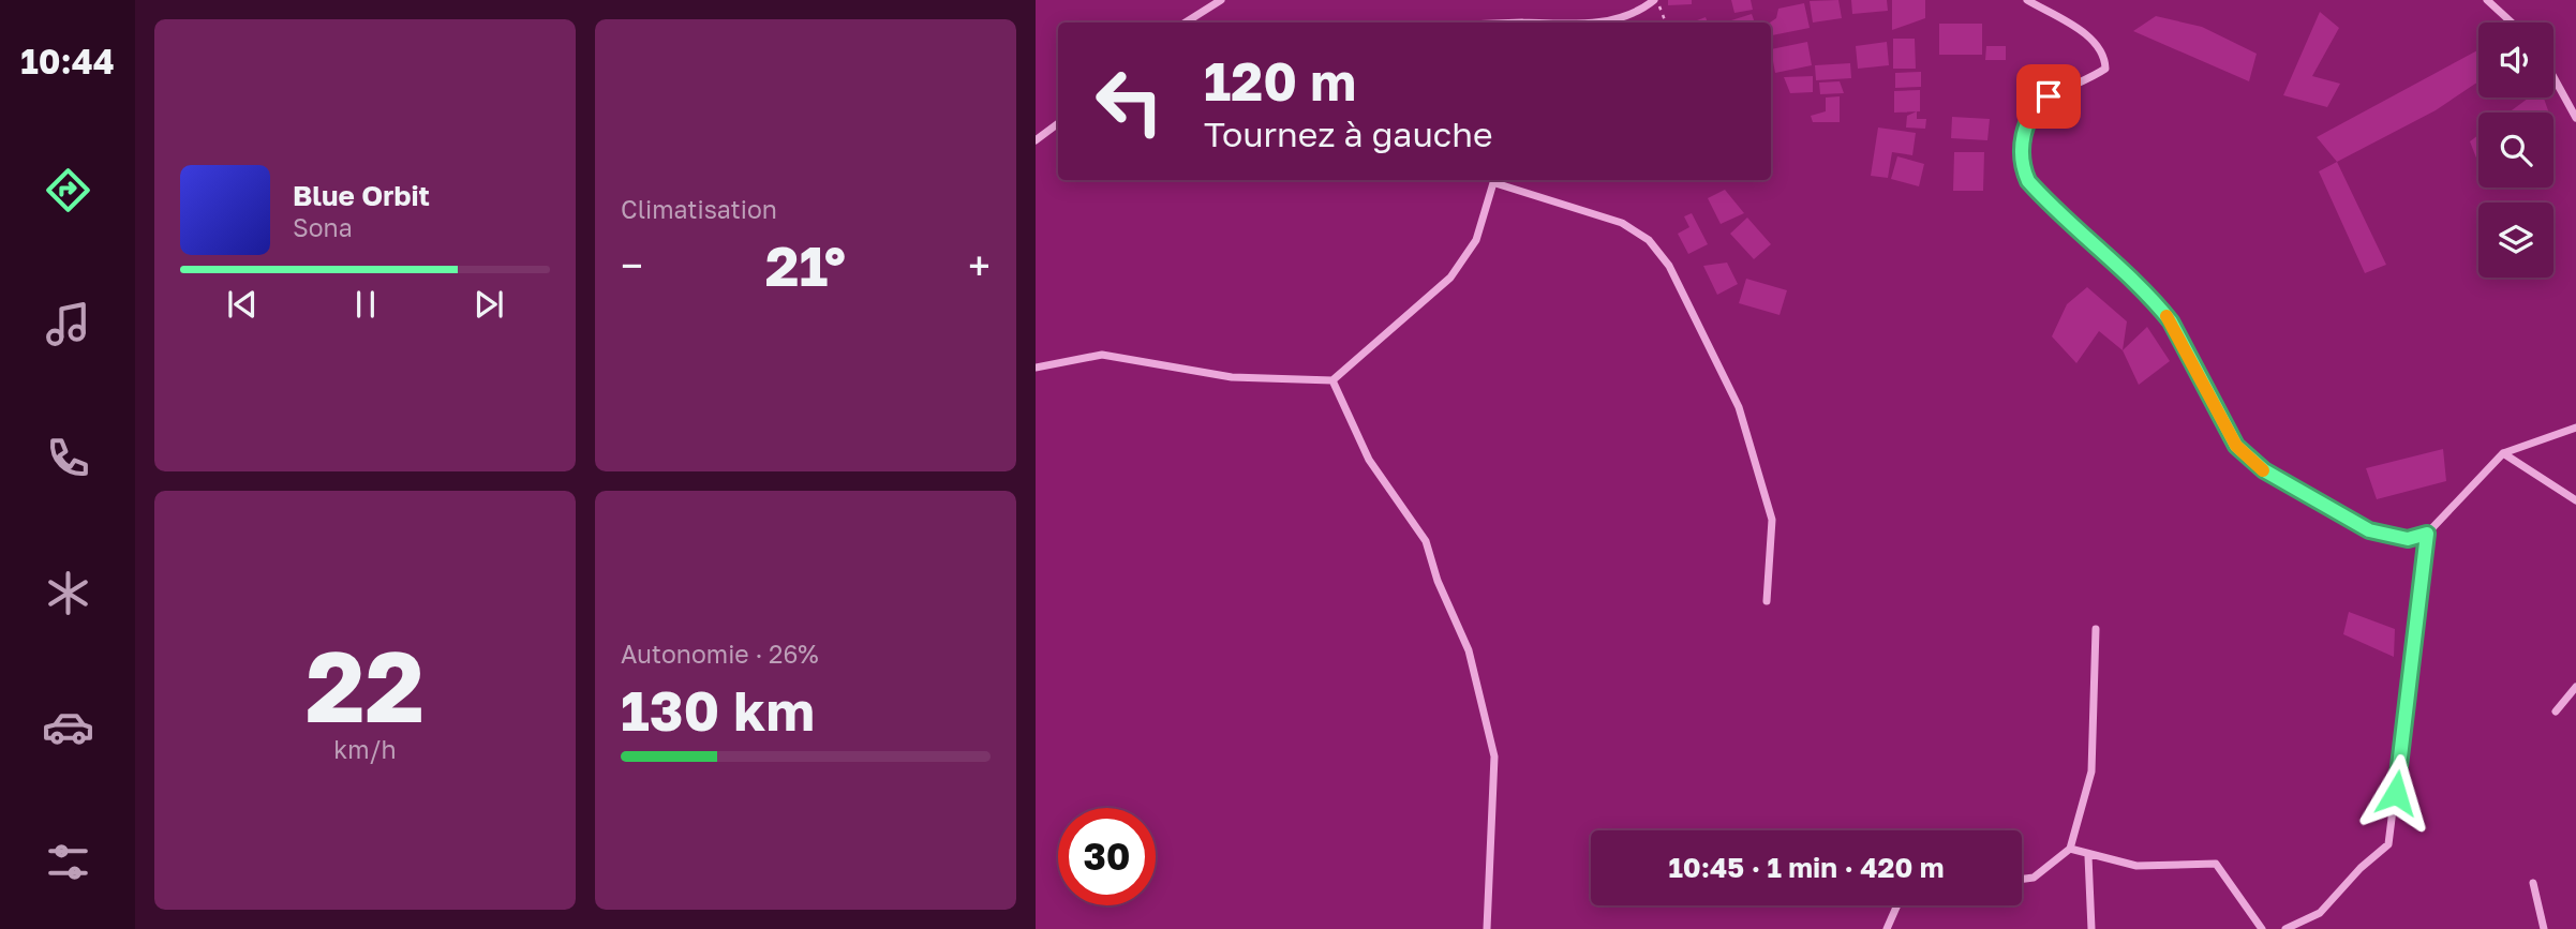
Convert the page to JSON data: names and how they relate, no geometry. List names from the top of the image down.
{
  "page": {
    "tabs": "10:44",
    "tile": [
      "Climatisation",
      ["22", "km/h"],
      ["Autonomie · 26%", "130 km"]
    ],
    "turn": ["120 m", "Tournez à gauche"],
    "song": ["Blue Orbit", "Sona"],
    "heat": ["−", "21°", "+"],
    "limit": "30",
    "trip": "10:45 · 1 min · 420 m"
  }
}
